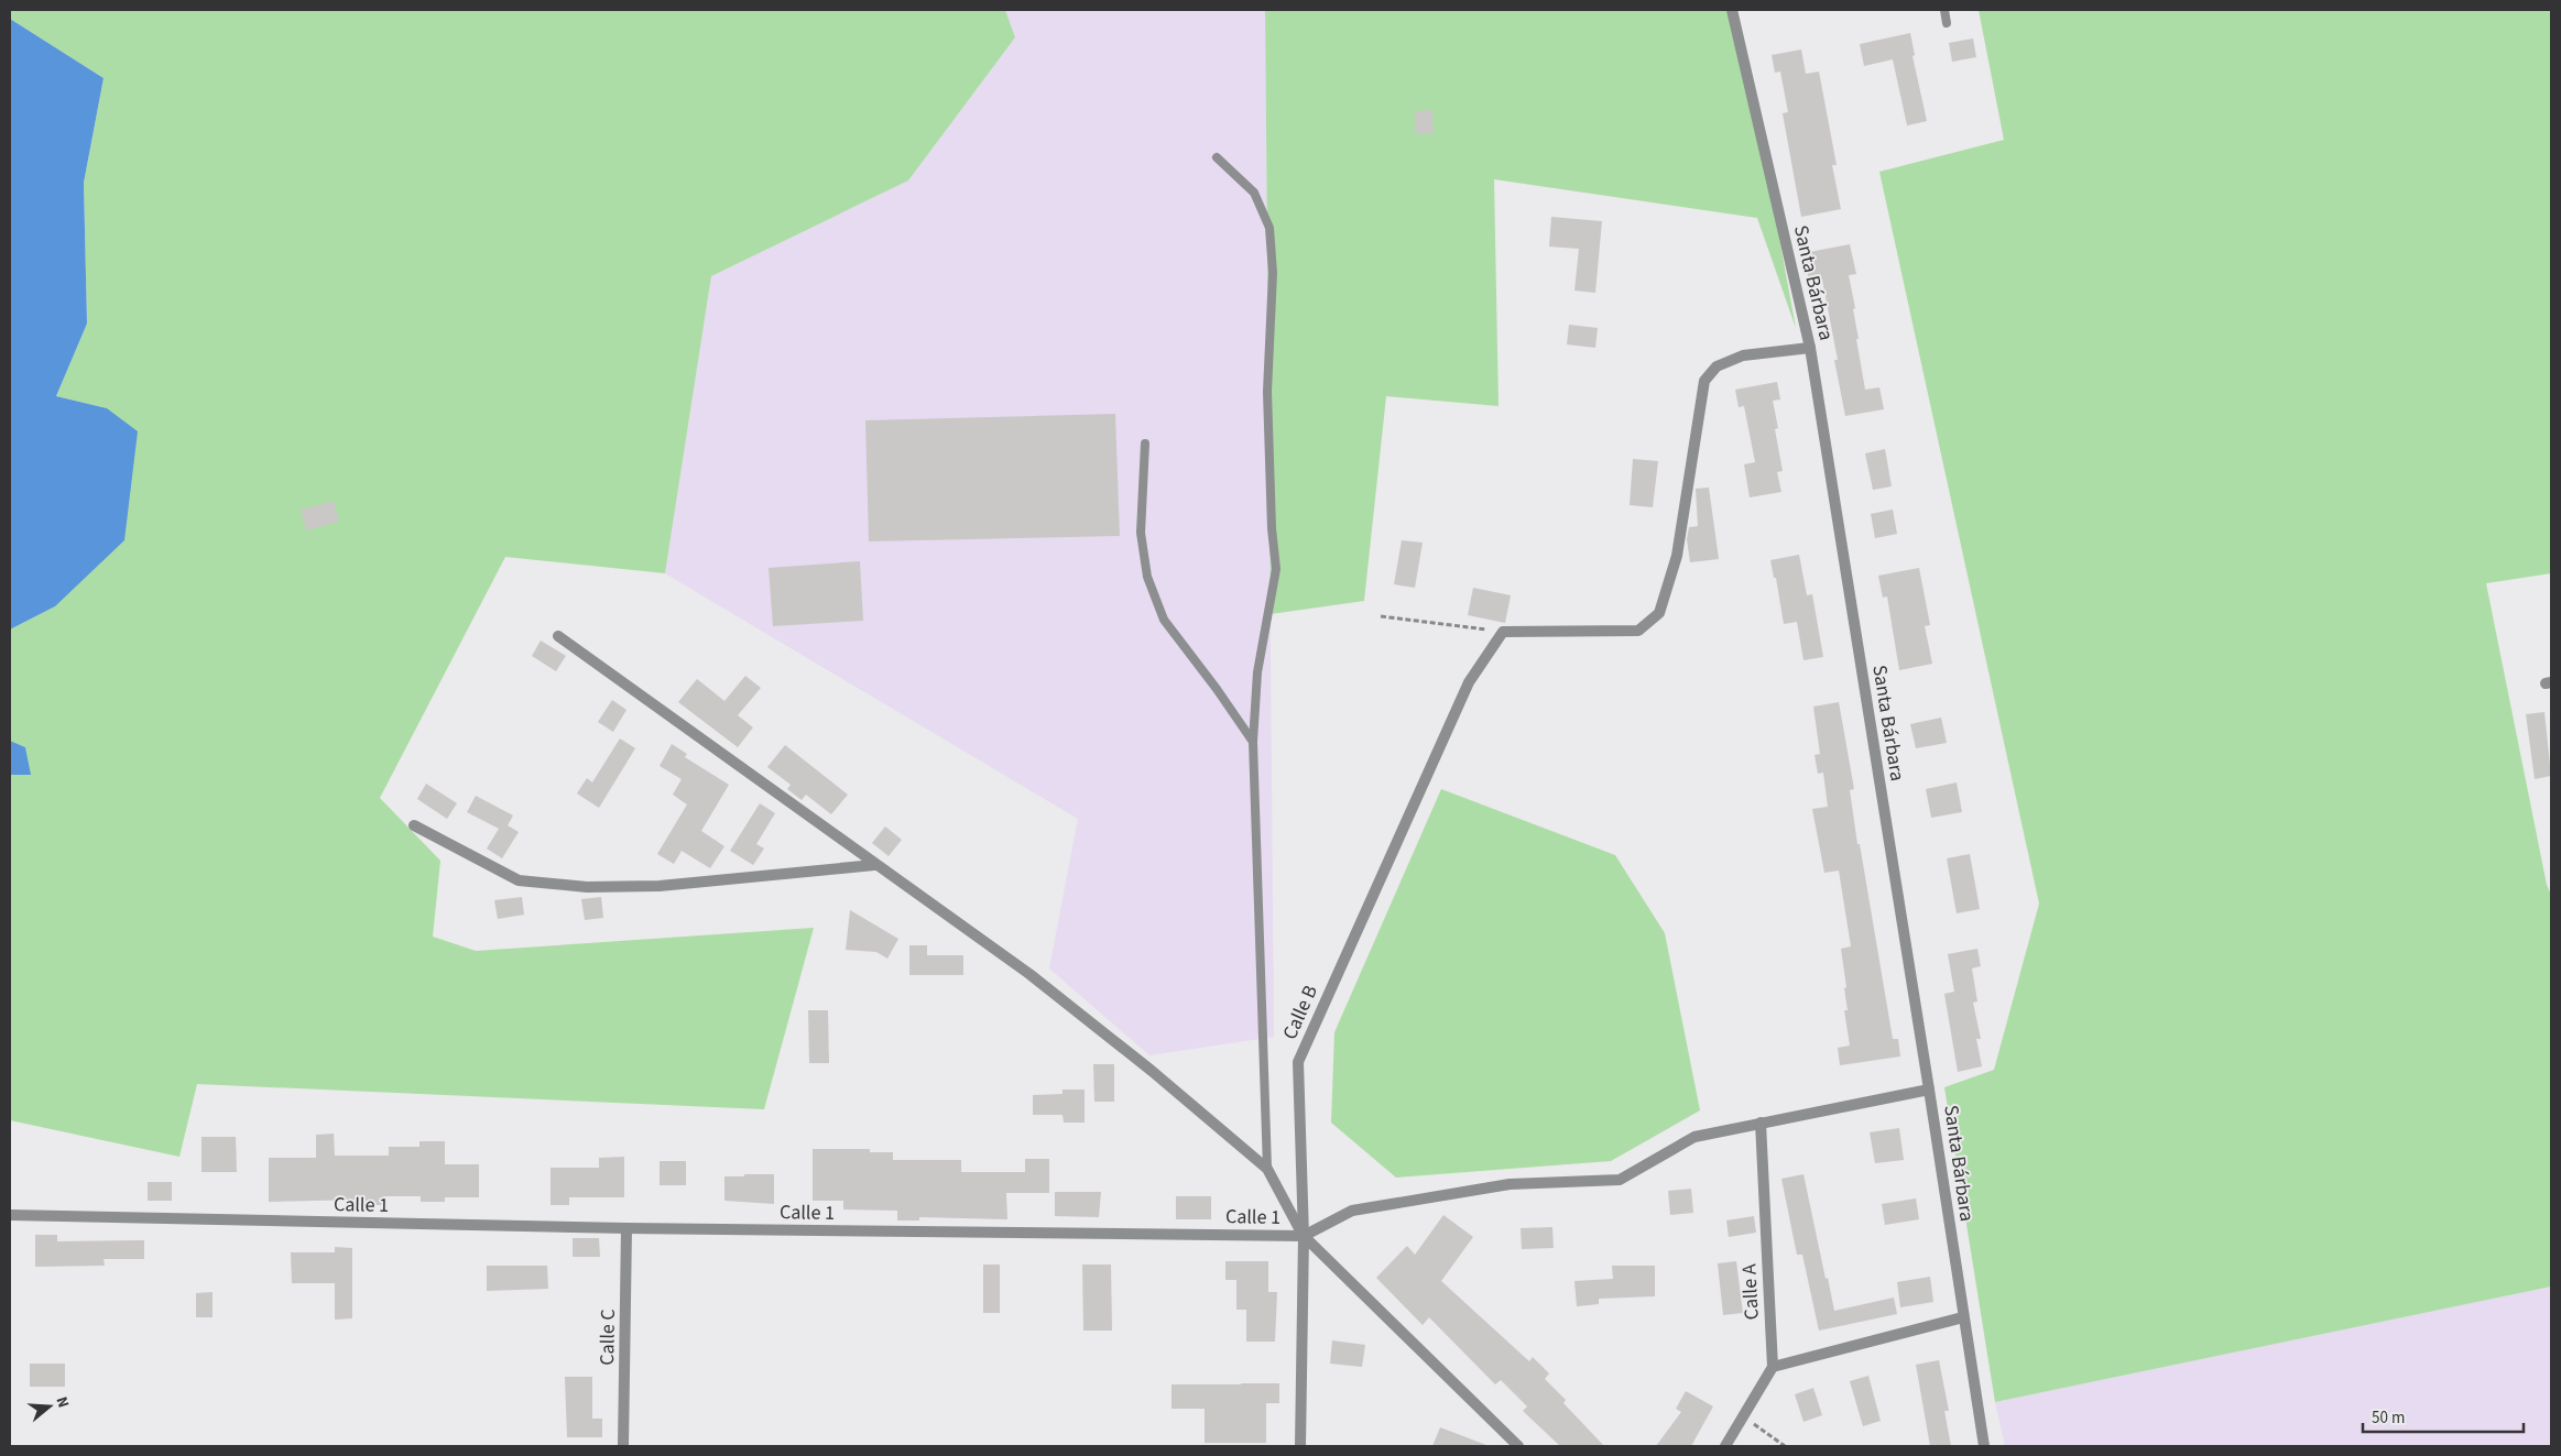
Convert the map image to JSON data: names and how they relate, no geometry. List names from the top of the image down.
{
  "streets": {
    "street": [
      "Santa Bárbara",
      "Calle B",
      "Calle 1",
      "Calle A",
      "Calle C"
    ]
  },
  "crossings": [
    ["Calle B", "Calle 1"],
    ["Calle 1", "Calle C"]
  ],
  "scale_bar": "50 m",
  "north": "right"
}
